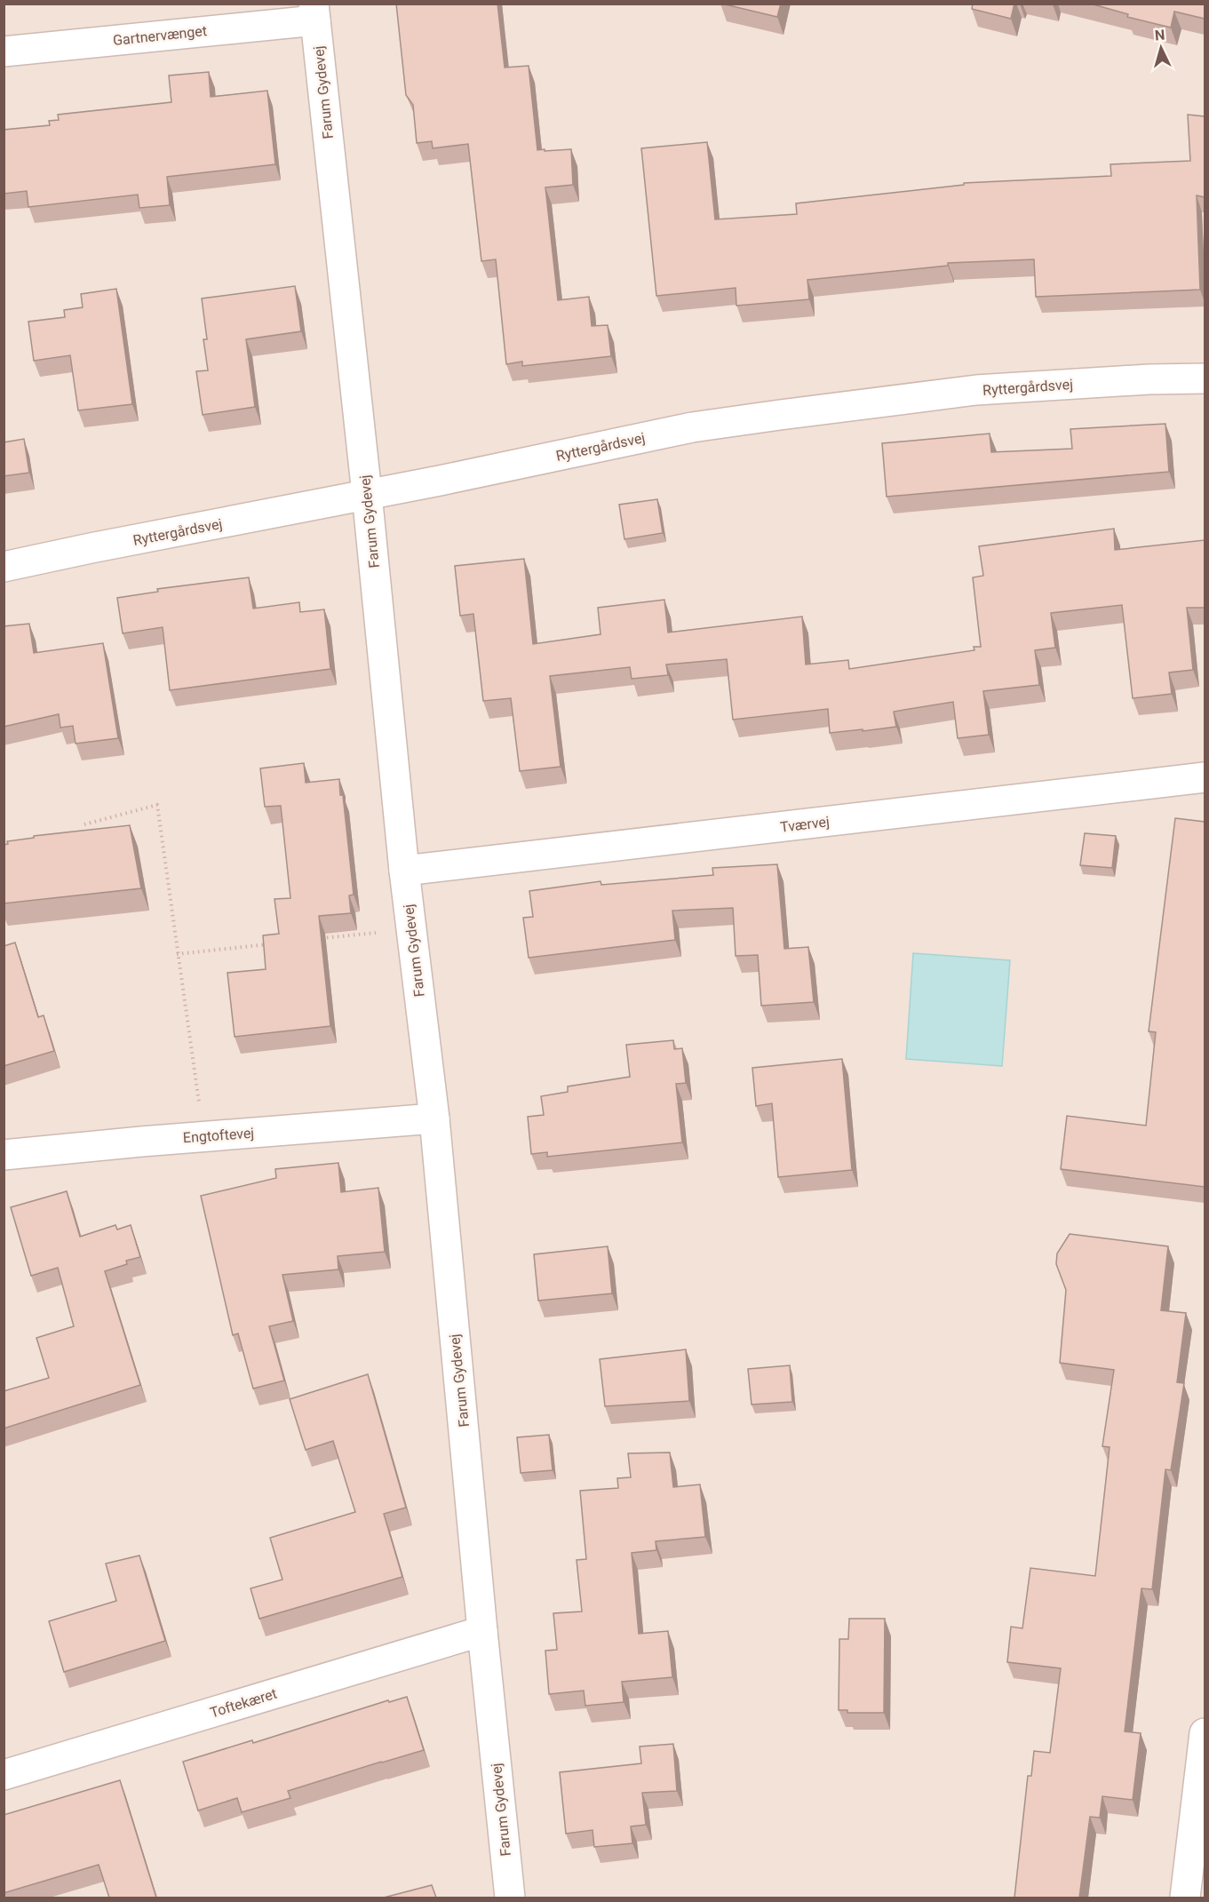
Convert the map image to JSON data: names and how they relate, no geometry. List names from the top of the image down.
{
  "streets": {
    "street": [
      "Gartnervænget",
      "Farum Gydevej",
      "Ryttergårdsvej",
      "Tværvej",
      "Engtoftevej",
      "Toftekæret"
    ]
  },
  "crossings": [
    ["Gartnervænget", "Farum Gydevej"],
    ["Farum Gydevej", "Ryttergårdsvej"],
    ["Farum Gydevej", "Tværvej"],
    ["Farum Gydevej", "Engtoftevej"],
    ["Farum Gydevej", "Toftekæret"]
  ],
  "north": "top"
}
